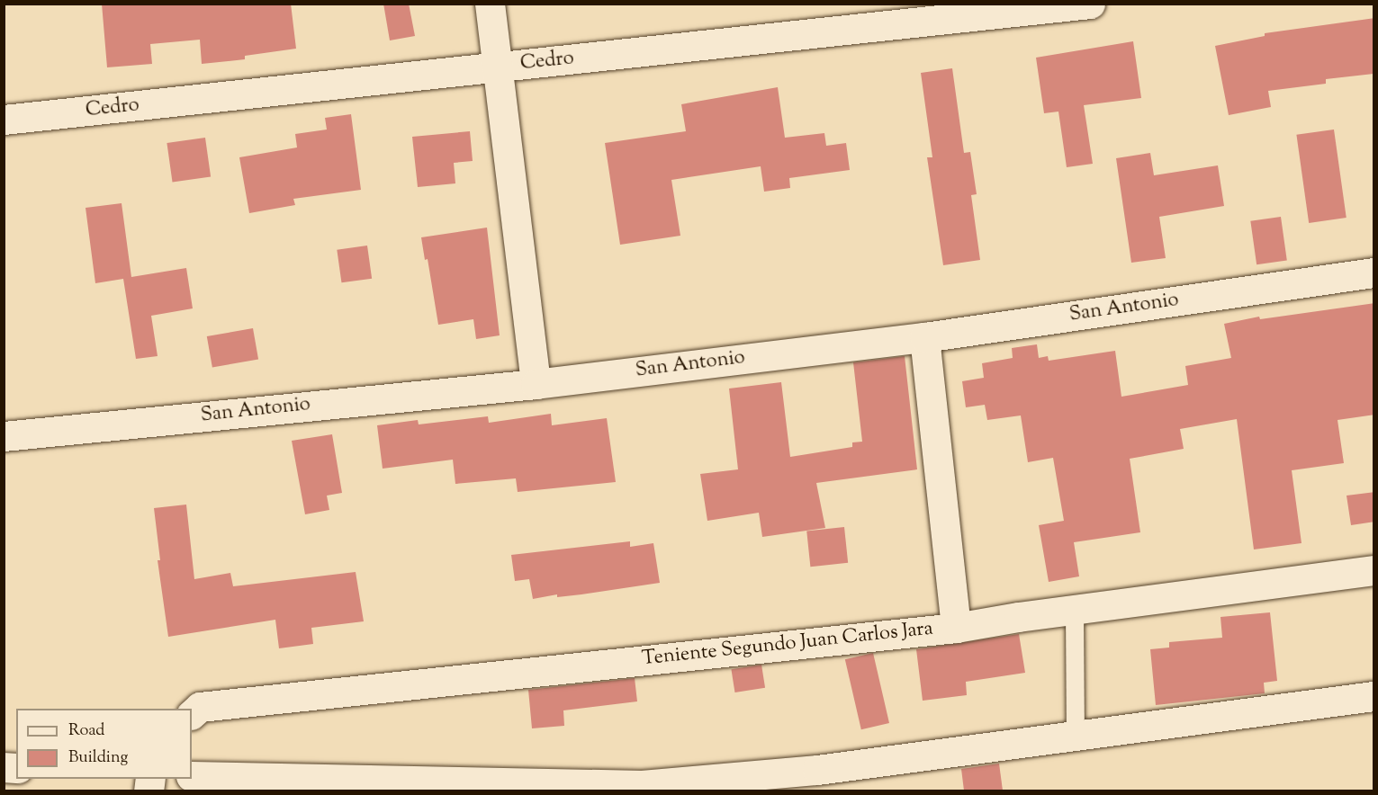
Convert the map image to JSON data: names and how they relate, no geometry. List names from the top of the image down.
{
  "streets": {
    "street": ["Cedro", "San Antonio", "Teniente Segundo Juan Carlos Jara"]
  },
  "legend": ["Road", "Building"]
}
